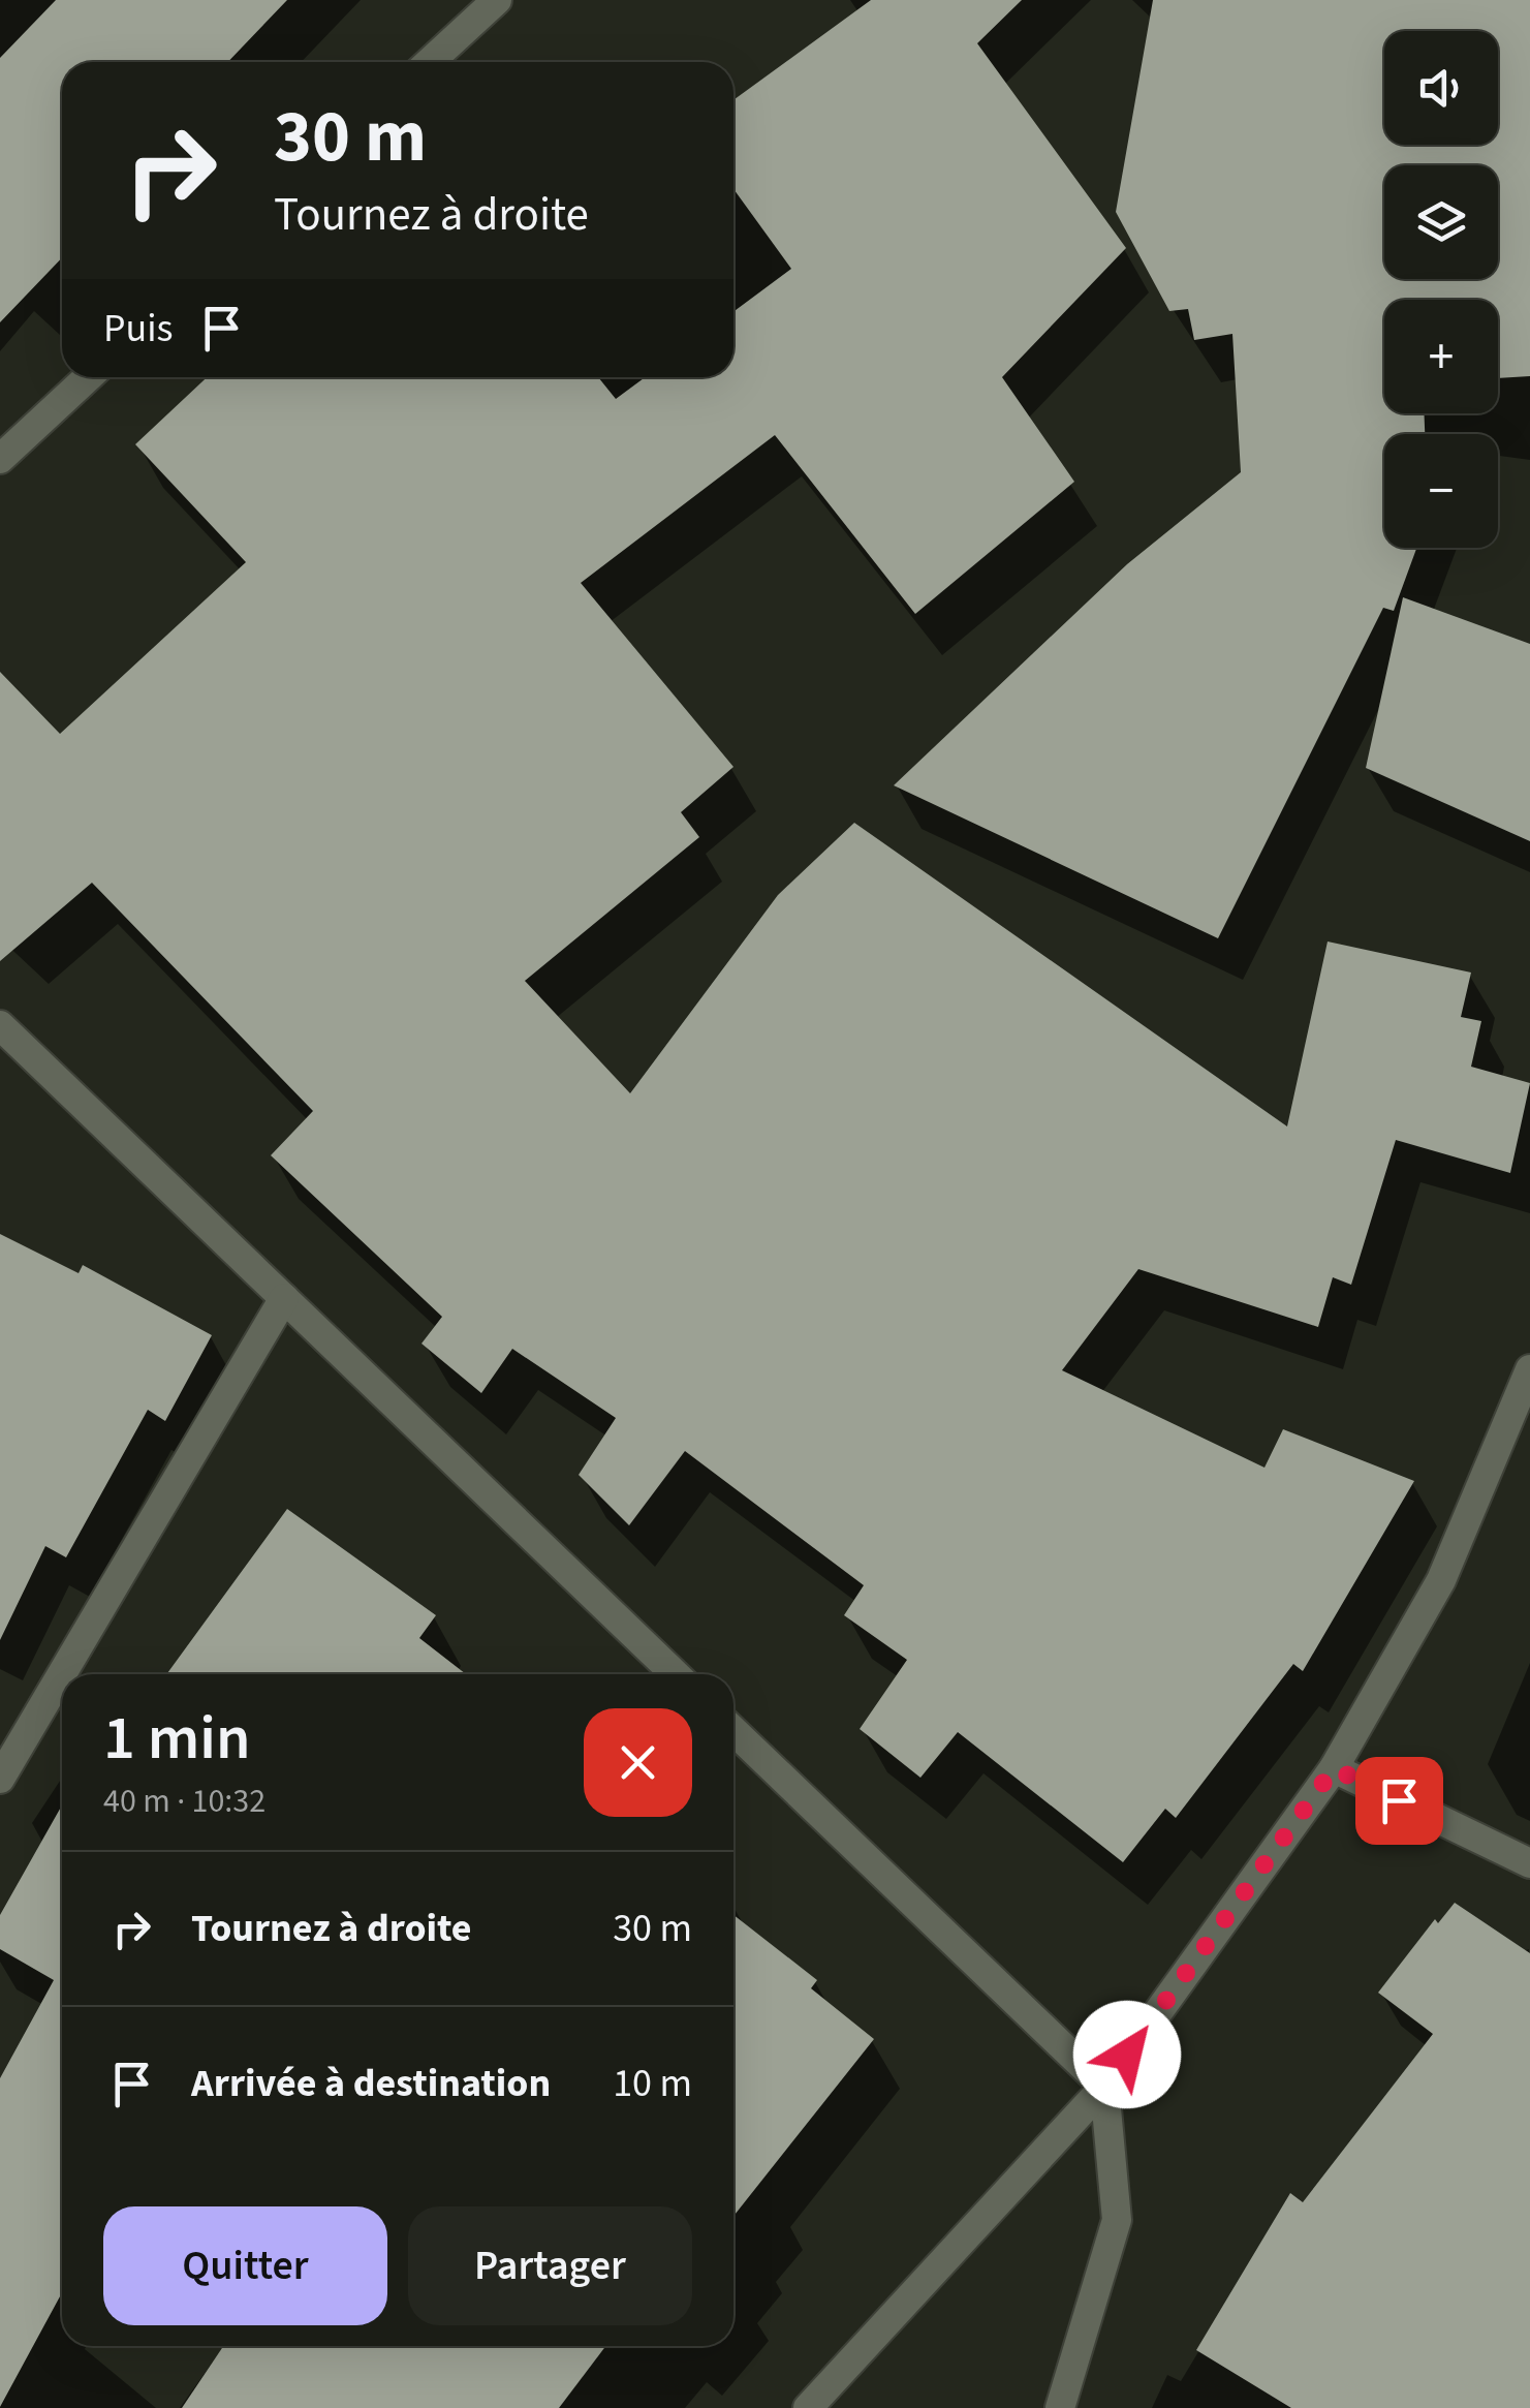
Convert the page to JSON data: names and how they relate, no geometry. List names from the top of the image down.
{
  "page": {
    "map_buttons": ["+", "−"],
    "turn": ["30 m", "Tournez à droite"],
    "then": "Puis",
    "heading": ["1 min", "40 m · 10:32"],
    "list": [
      {
        "name": "Tournez à droite",
        "value": "30 m"
      },
      {
        "name": "Arrivée à destination",
        "value": "10 m"
      }
    ],
    "buttons": ["Quitter", "Partager"]
  }
}
